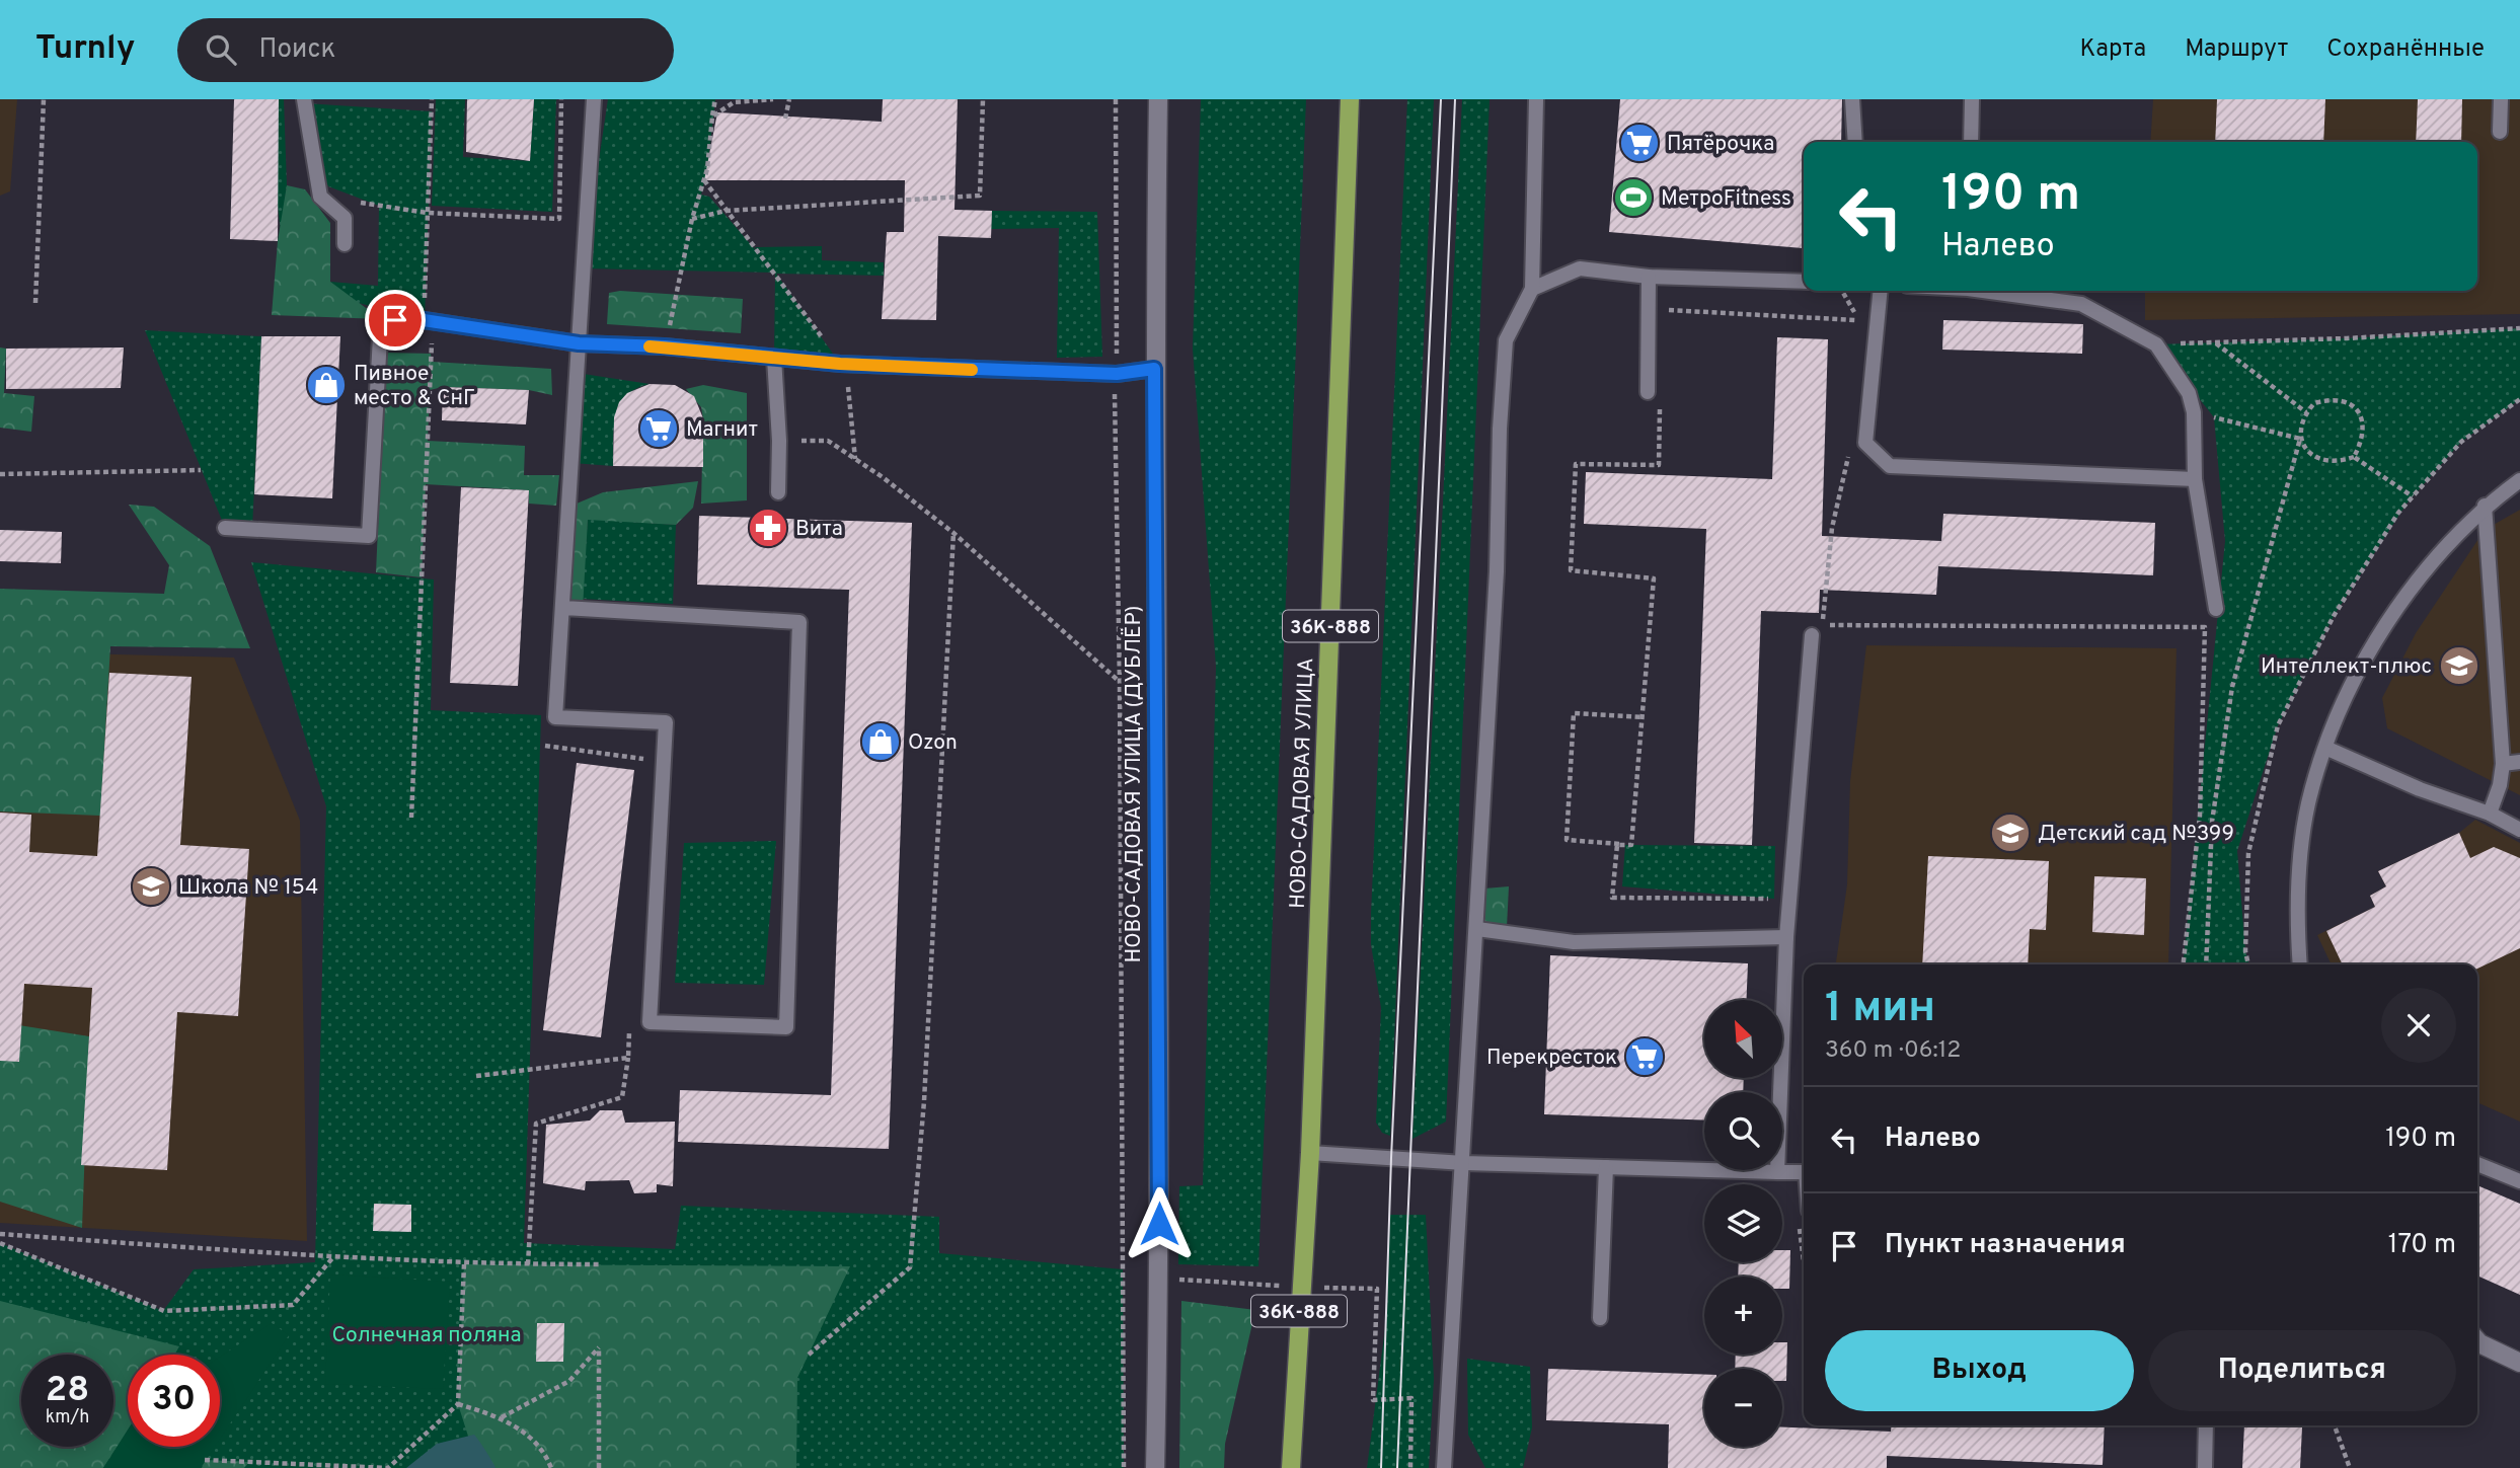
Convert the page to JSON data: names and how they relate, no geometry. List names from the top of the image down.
{
  "streets": {
    "main road": ["36К-888", "НОВО-САДОВАЯ УЛИЦА"],
    "street": ["НОВО-САДОВАЯ УЛИЦА (ДУБЛЁР)"]
  },
  "parks": ["Солнечная поляна"],
  "places": {
    "supermarket": ["Пятёрочка", "Магнит", "Перекресток"],
    "sports": ["МетроFitness"],
    "shop": ["Пивное место & СнГ", "Ozon"],
    "pharmacy": ["Вита"],
    "school or university": ["Интеллект-плюс", "Детский сад №399", "Школа № 154"]
  },
  "north": "top left",
  "page": {
    "header": "Turnly",
    "search": "Поиск",
    "nav": ["Карта", "Маршрут", "Сохранённые"],
    "turn": ["190 m", "Налево"],
    "heading": ["1 мин", "360 m · 06:12"],
    "map_buttons": ["+", "−"],
    "list": [
      {
        "name": "Налево",
        "value": "190 m"
      },
      {
        "name": "Пункт назначения",
        "value": "170 m"
      }
    ],
    "buttons": ["Выход", "Поделиться"],
    "speed": "28 km/h",
    "limit": "30"
  }
}
